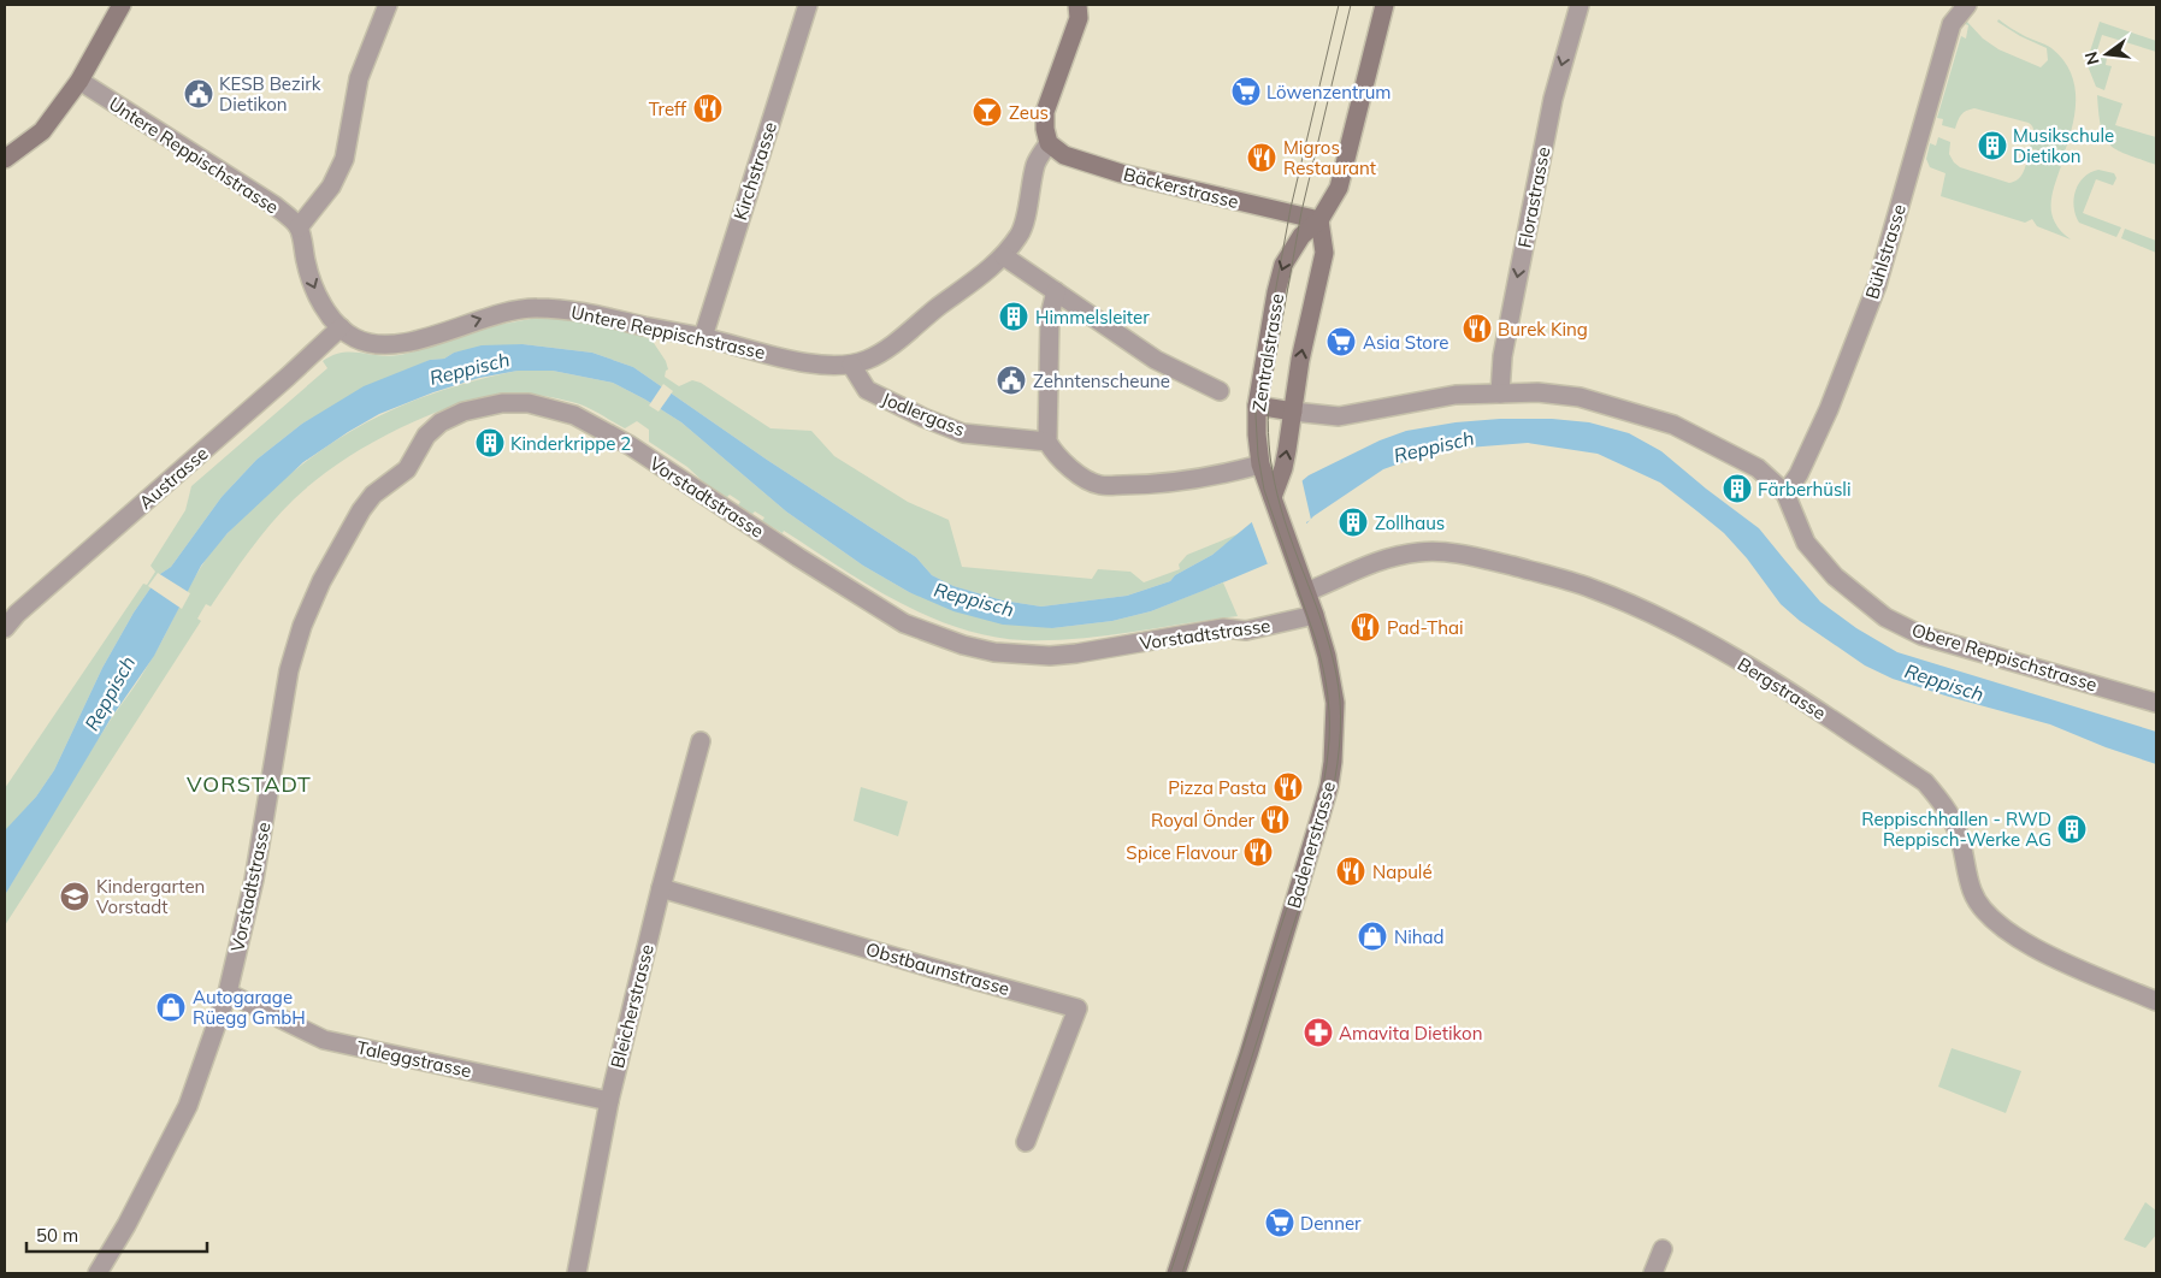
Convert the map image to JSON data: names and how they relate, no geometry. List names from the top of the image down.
{
  "streets": {
    "main road": ["Bäckerstrasse", "Zentralstrasse", "Badenerstrasse"],
    "street": [
      "Untere Reppischstrasse",
      "Kirchstrasse",
      "Florastrasse",
      "Bühlstrasse",
      "Jodlergass",
      "Austrasse",
      "Vorstadtstrasse",
      "Obere Reppischstrasse",
      "Bergstrasse",
      "Obstbaumstrasse",
      "Bleicherstrasse",
      "Taleggstrasse"
    ]
  },
  "crossings": [
    ["Untere Reppischstrasse", "Kirchstrasse"],
    ["Untere Reppischstrasse", "Bäckerstrasse"],
    ["Untere Reppischstrasse", "Jodlergass"],
    ["Untere Reppischstrasse", "Austrasse"],
    ["Bäckerstrasse", "Zentralstrasse"],
    ["Florastrasse", "Obere Reppischstrasse"],
    ["Bühlstrasse", "Obere Reppischstrasse"],
    ["Zentralstrasse", "Obere Reppischstrasse"],
    ["Zentralstrasse", "Badenerstrasse"],
    ["Vorstadtstrasse", "Badenerstrasse"],
    ["Vorstadtstrasse", "Taleggstrasse"],
    ["Bergstrasse", "Badenerstrasse"],
    ["Obstbaumstrasse", "Bleicherstrasse"],
    ["Bleicherstrasse", "Taleggstrasse"]
  ],
  "one_way": ["Florastrasse"],
  "districts": ["VORSTADT"],
  "water": ["Reppisch"],
  "places": {
    "supermarket": ["Löwenzentrum", "Asia Store", "Denner"],
    "public building": ["KESB Bezirk Dietikon", "Zehntenscheune"],
    "restaurant": [
      "Treff",
      "Migros Restaurant",
      "Burek King",
      "Pad-Thai",
      "Pizza Pasta",
      "Royal Önder",
      "Spice Flavour",
      "Napulé"
    ],
    "bar": ["Zeus"],
    "building": [
      "Musikschule Dietikon",
      "Himmelsleiter",
      "Kinderkrippe 2",
      "Färberhüsli",
      "Zollhaus",
      "Reppischhallen - RWD Reppisch-Werke AG"
    ],
    "school or university": ["Kindergarten Vorstadt"],
    "shop": ["Nihad", "Autogarage Rüegg GmbH"],
    "pharmacy": ["Amavita Dietikon"]
  },
  "scale_bar": "50 m",
  "north": "left"
}
